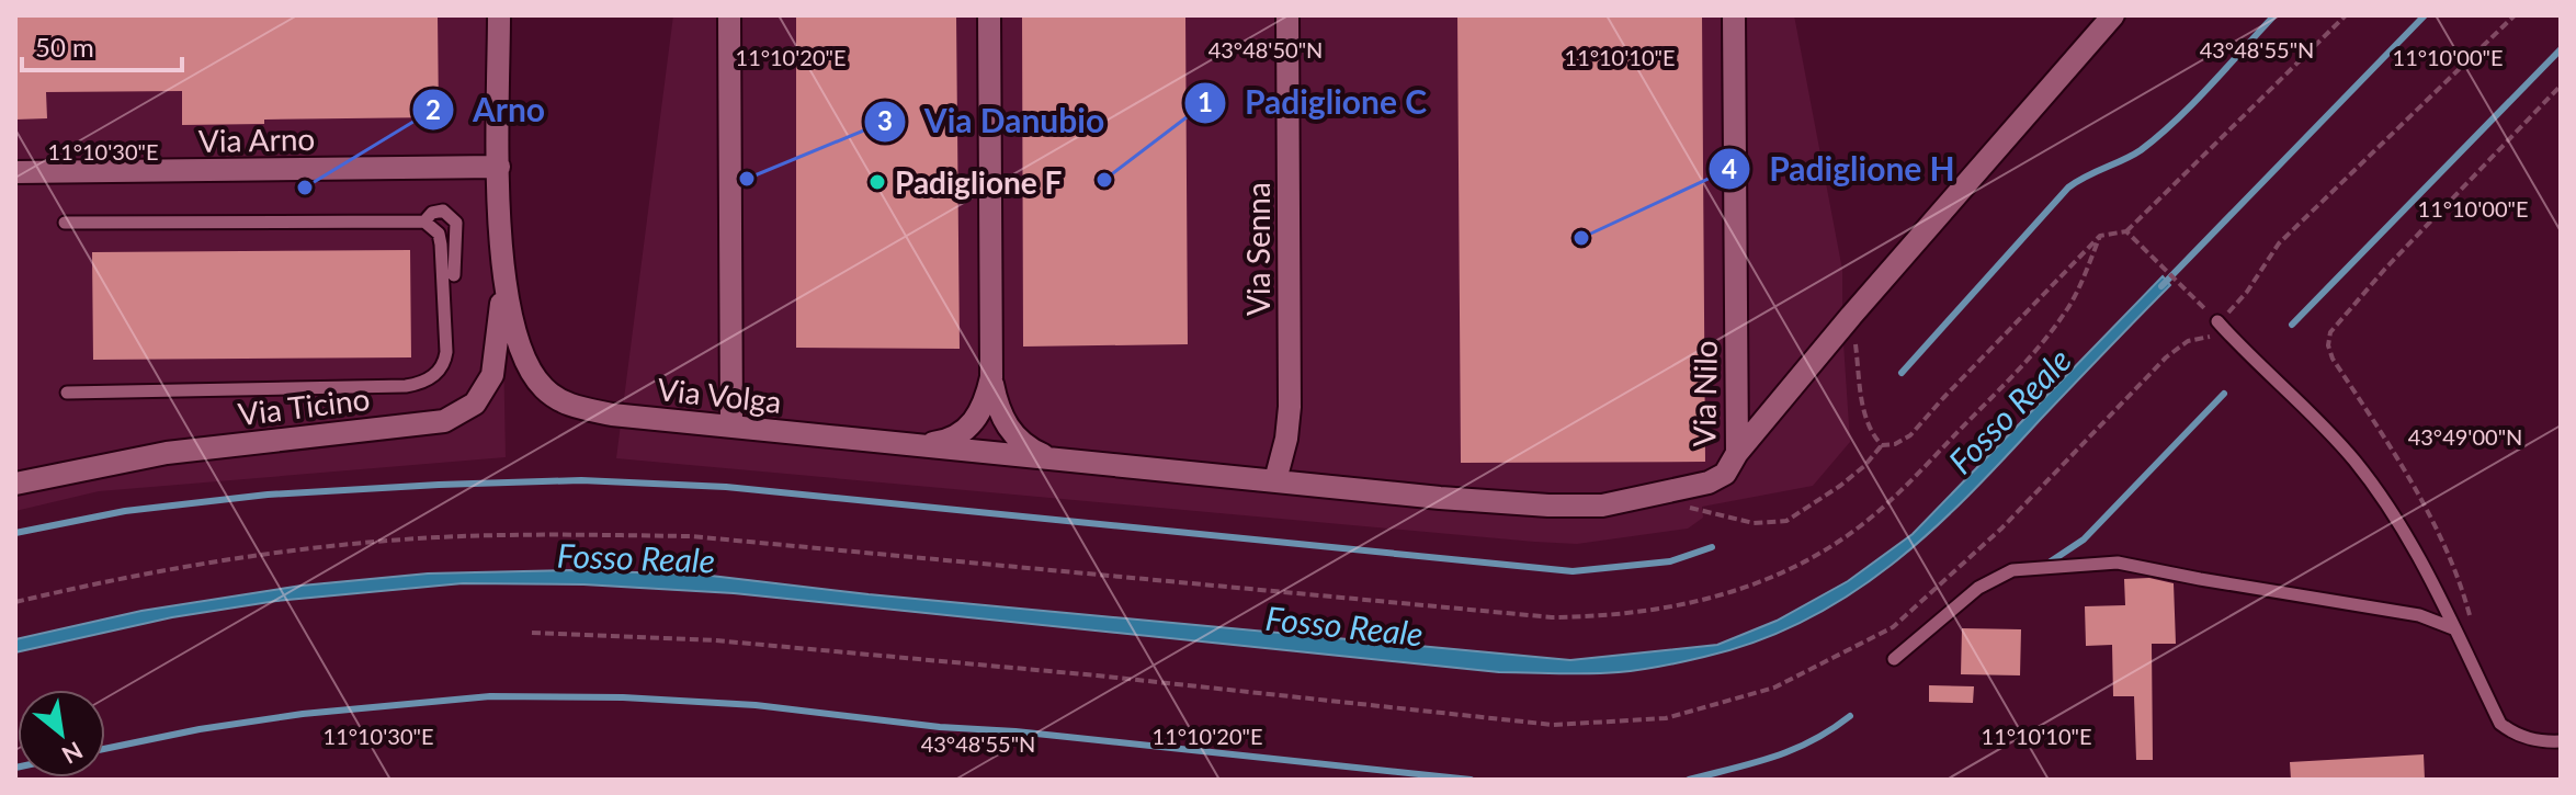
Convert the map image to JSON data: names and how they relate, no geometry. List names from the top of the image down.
{
  "streets": {
    "street": [
      "Via Arno",
      "Via Senna",
      "Via Nilo",
      "Via Volga",
      "Via Ticino"
    ]
  },
  "crossings": [
    ["Via Arno", "Via Volga"],
    ["Via Senna", "Via Nilo"],
    ["Via Senna", "Via Volga"],
    ["Via Nilo", "Via Volga"],
    ["Via Volga", "Via Ticino"]
  ],
  "water": ["Fosso Reale"],
  "places": [
    "Via Danubio",
    "Padiglione C",
    "Padiglione F",
    "Arno",
    "Padiglione H"
  ],
  "scale_bar": "50 m",
  "north": "bottom right",
  "coordinates": [
    "43°48'50\"N",
    "43°48'55\"N",
    "11°10'20\"E",
    "11°10'00\"E",
    "11°10'10\"E",
    "11°10'30\"E",
    "43°49'00\"N"
  ]
}
